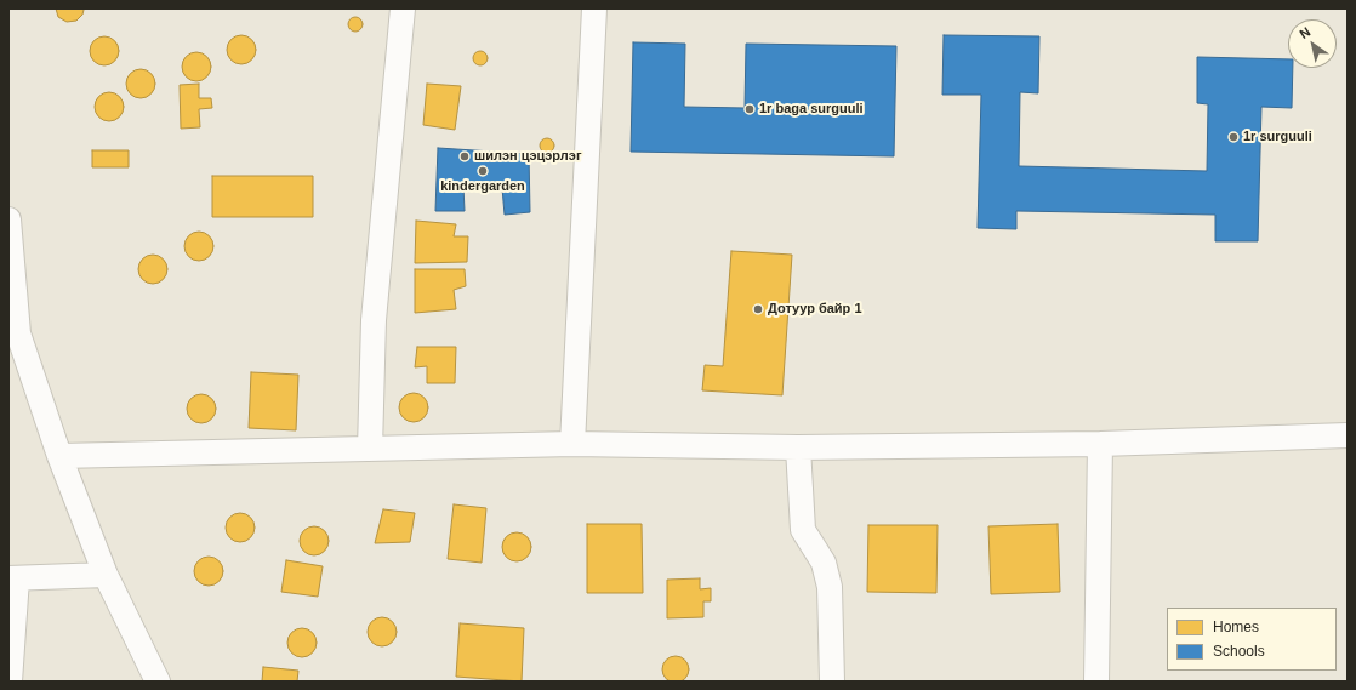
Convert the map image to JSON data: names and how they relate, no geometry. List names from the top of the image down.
{
  "places": [
    "1r baga surguuli",
    "1r surguuli",
    "шилэн цэцэрлэг",
    "kindergarden",
    "Дотуур байр 1"
  ],
  "legend": ["Homes", "Schools"],
  "north": "top left"
}
